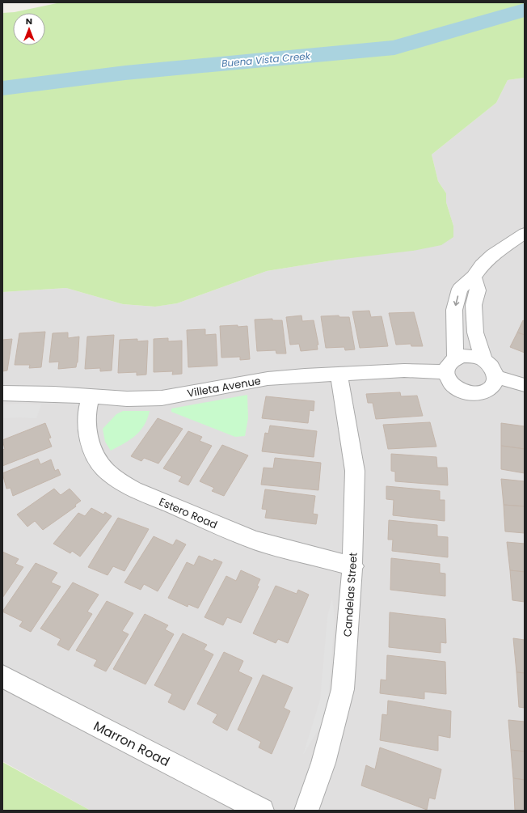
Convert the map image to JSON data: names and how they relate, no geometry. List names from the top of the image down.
{
  "streets": {
    "street": [
      "Villeta Avenue",
      "Estero Road",
      "Candelas Street",
      "Marron Road"
    ]
  },
  "crossings": [
    ["Villeta Avenue", "Estero Road"],
    ["Villeta Avenue", "Candelas Street"],
    ["Estero Road", "Candelas Street"]
  ],
  "water": ["Buena Vista Creek"],
  "north": "top"
}
